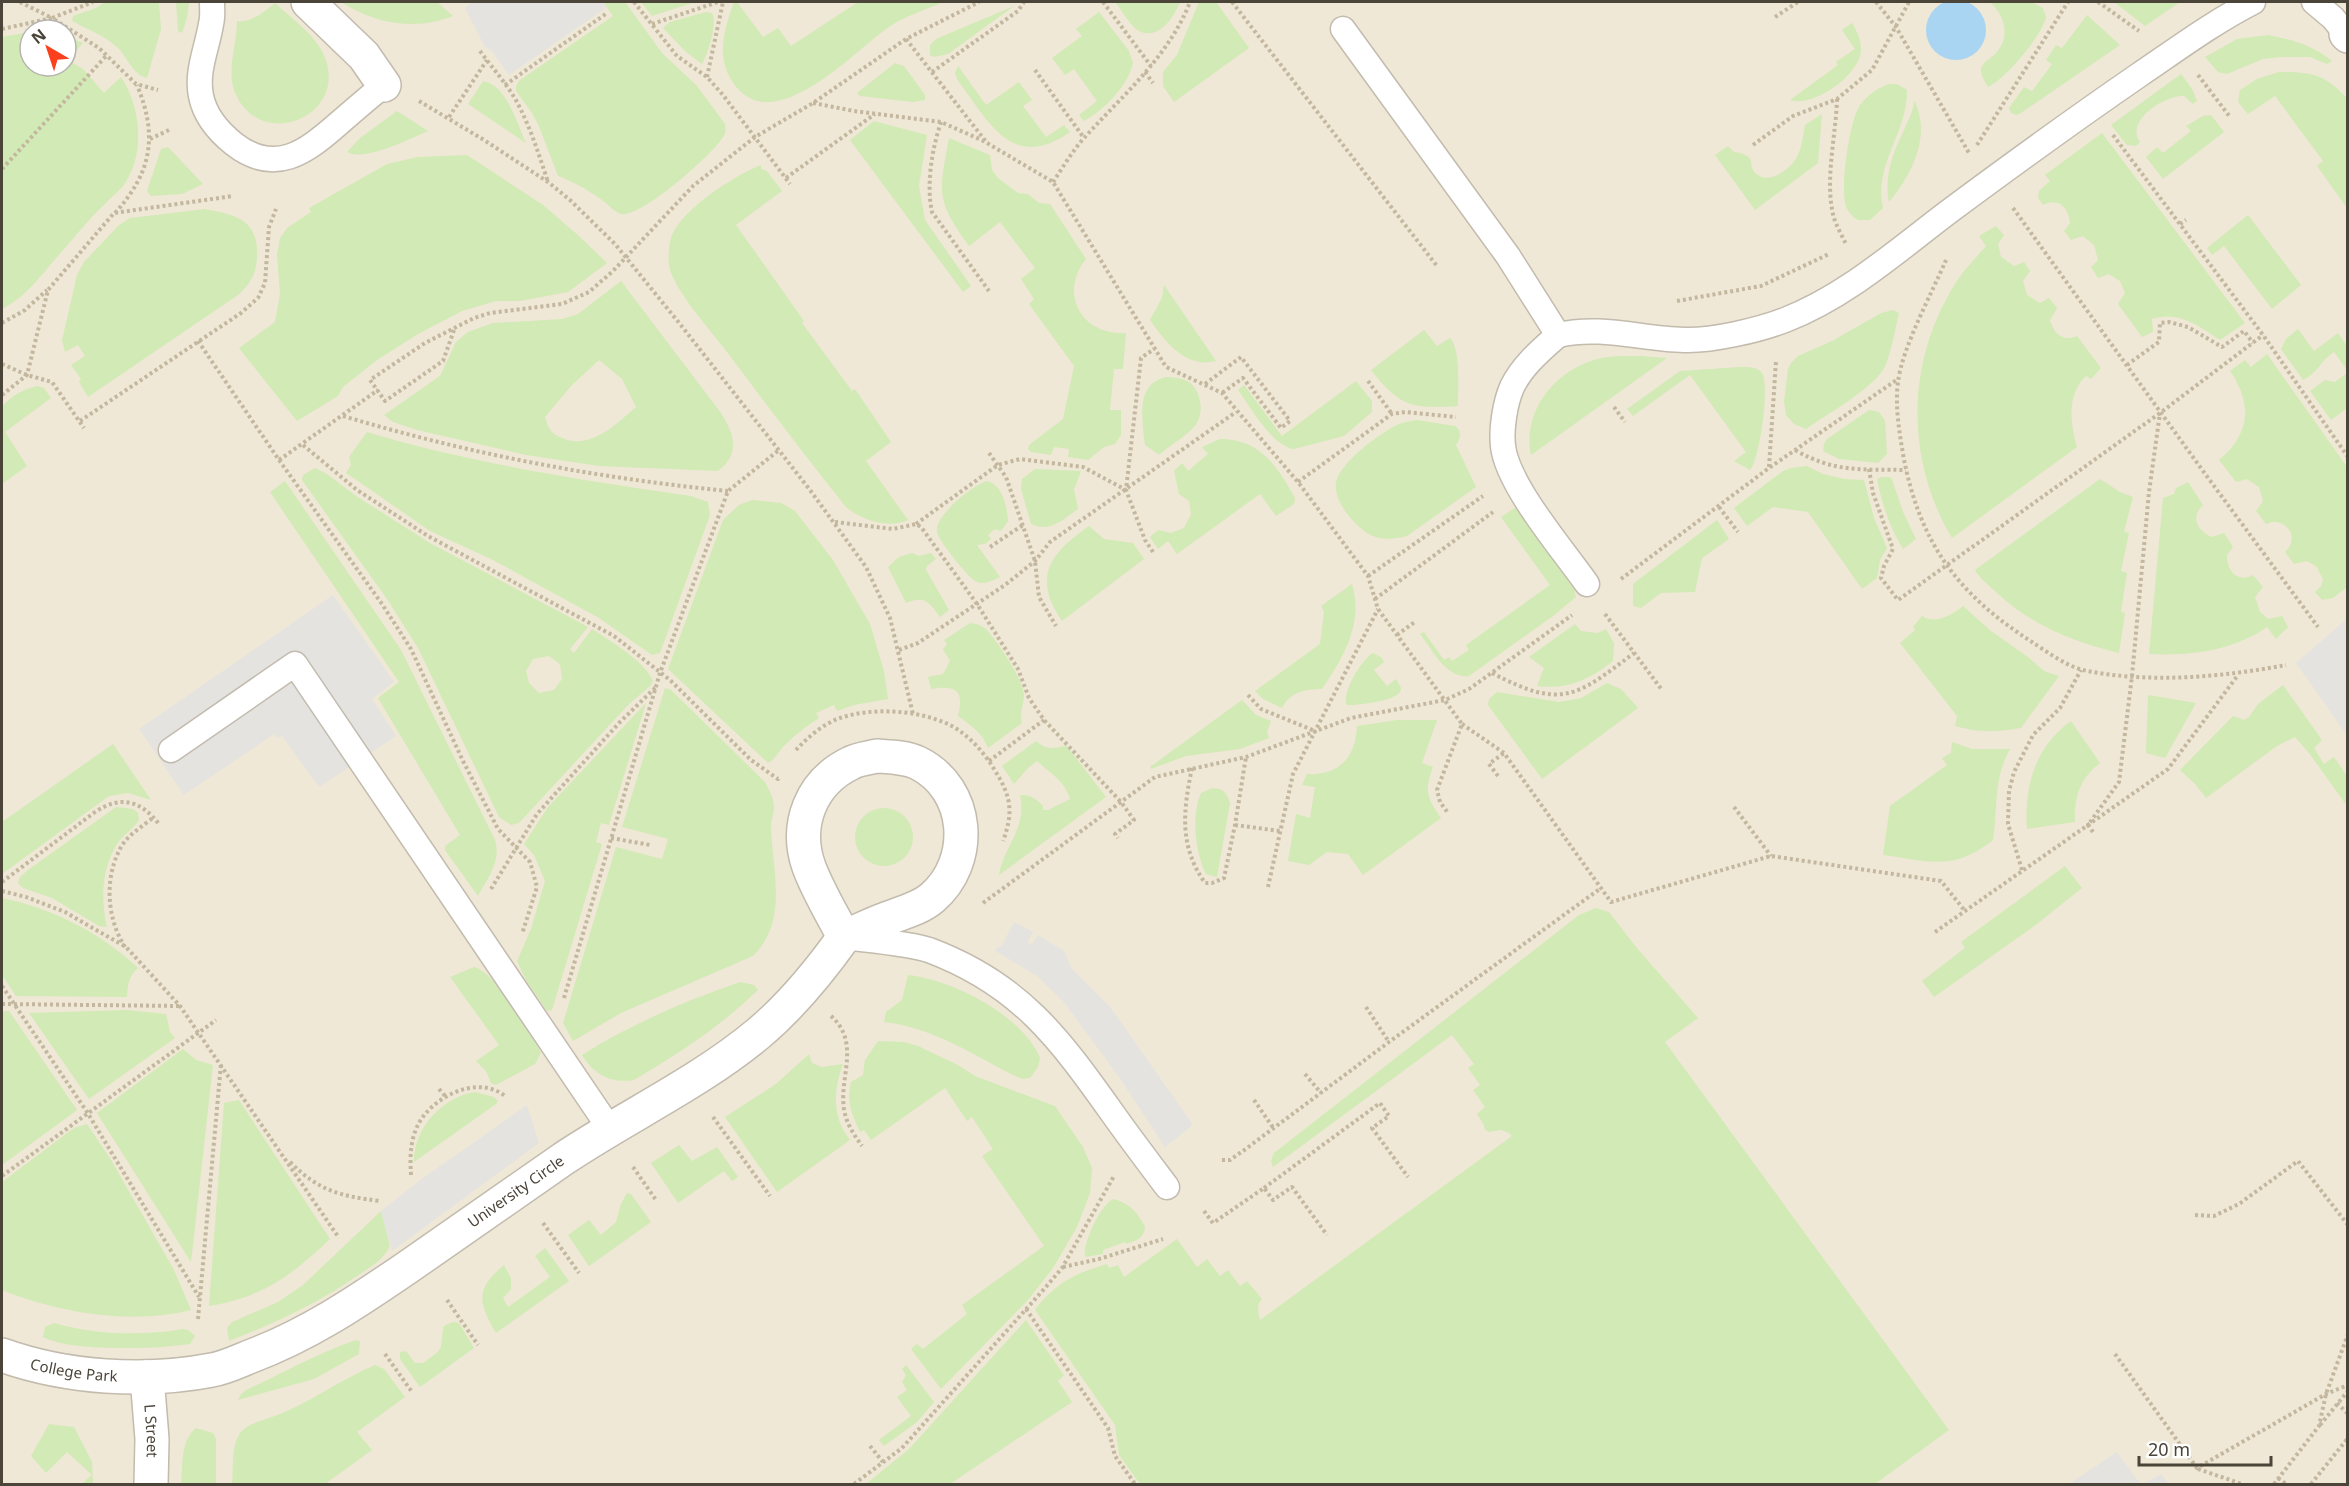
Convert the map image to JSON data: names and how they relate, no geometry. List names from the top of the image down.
{
  "streets": {
    "street": ["University Circle", "College Park", "L Street"]
  },
  "crossings": [
    ["University Circle", "College Park"],
    ["University Circle", "L Street"],
    ["College Park", "L Street"]
  ],
  "scale_bar": "20 m",
  "north": "top left"
}
